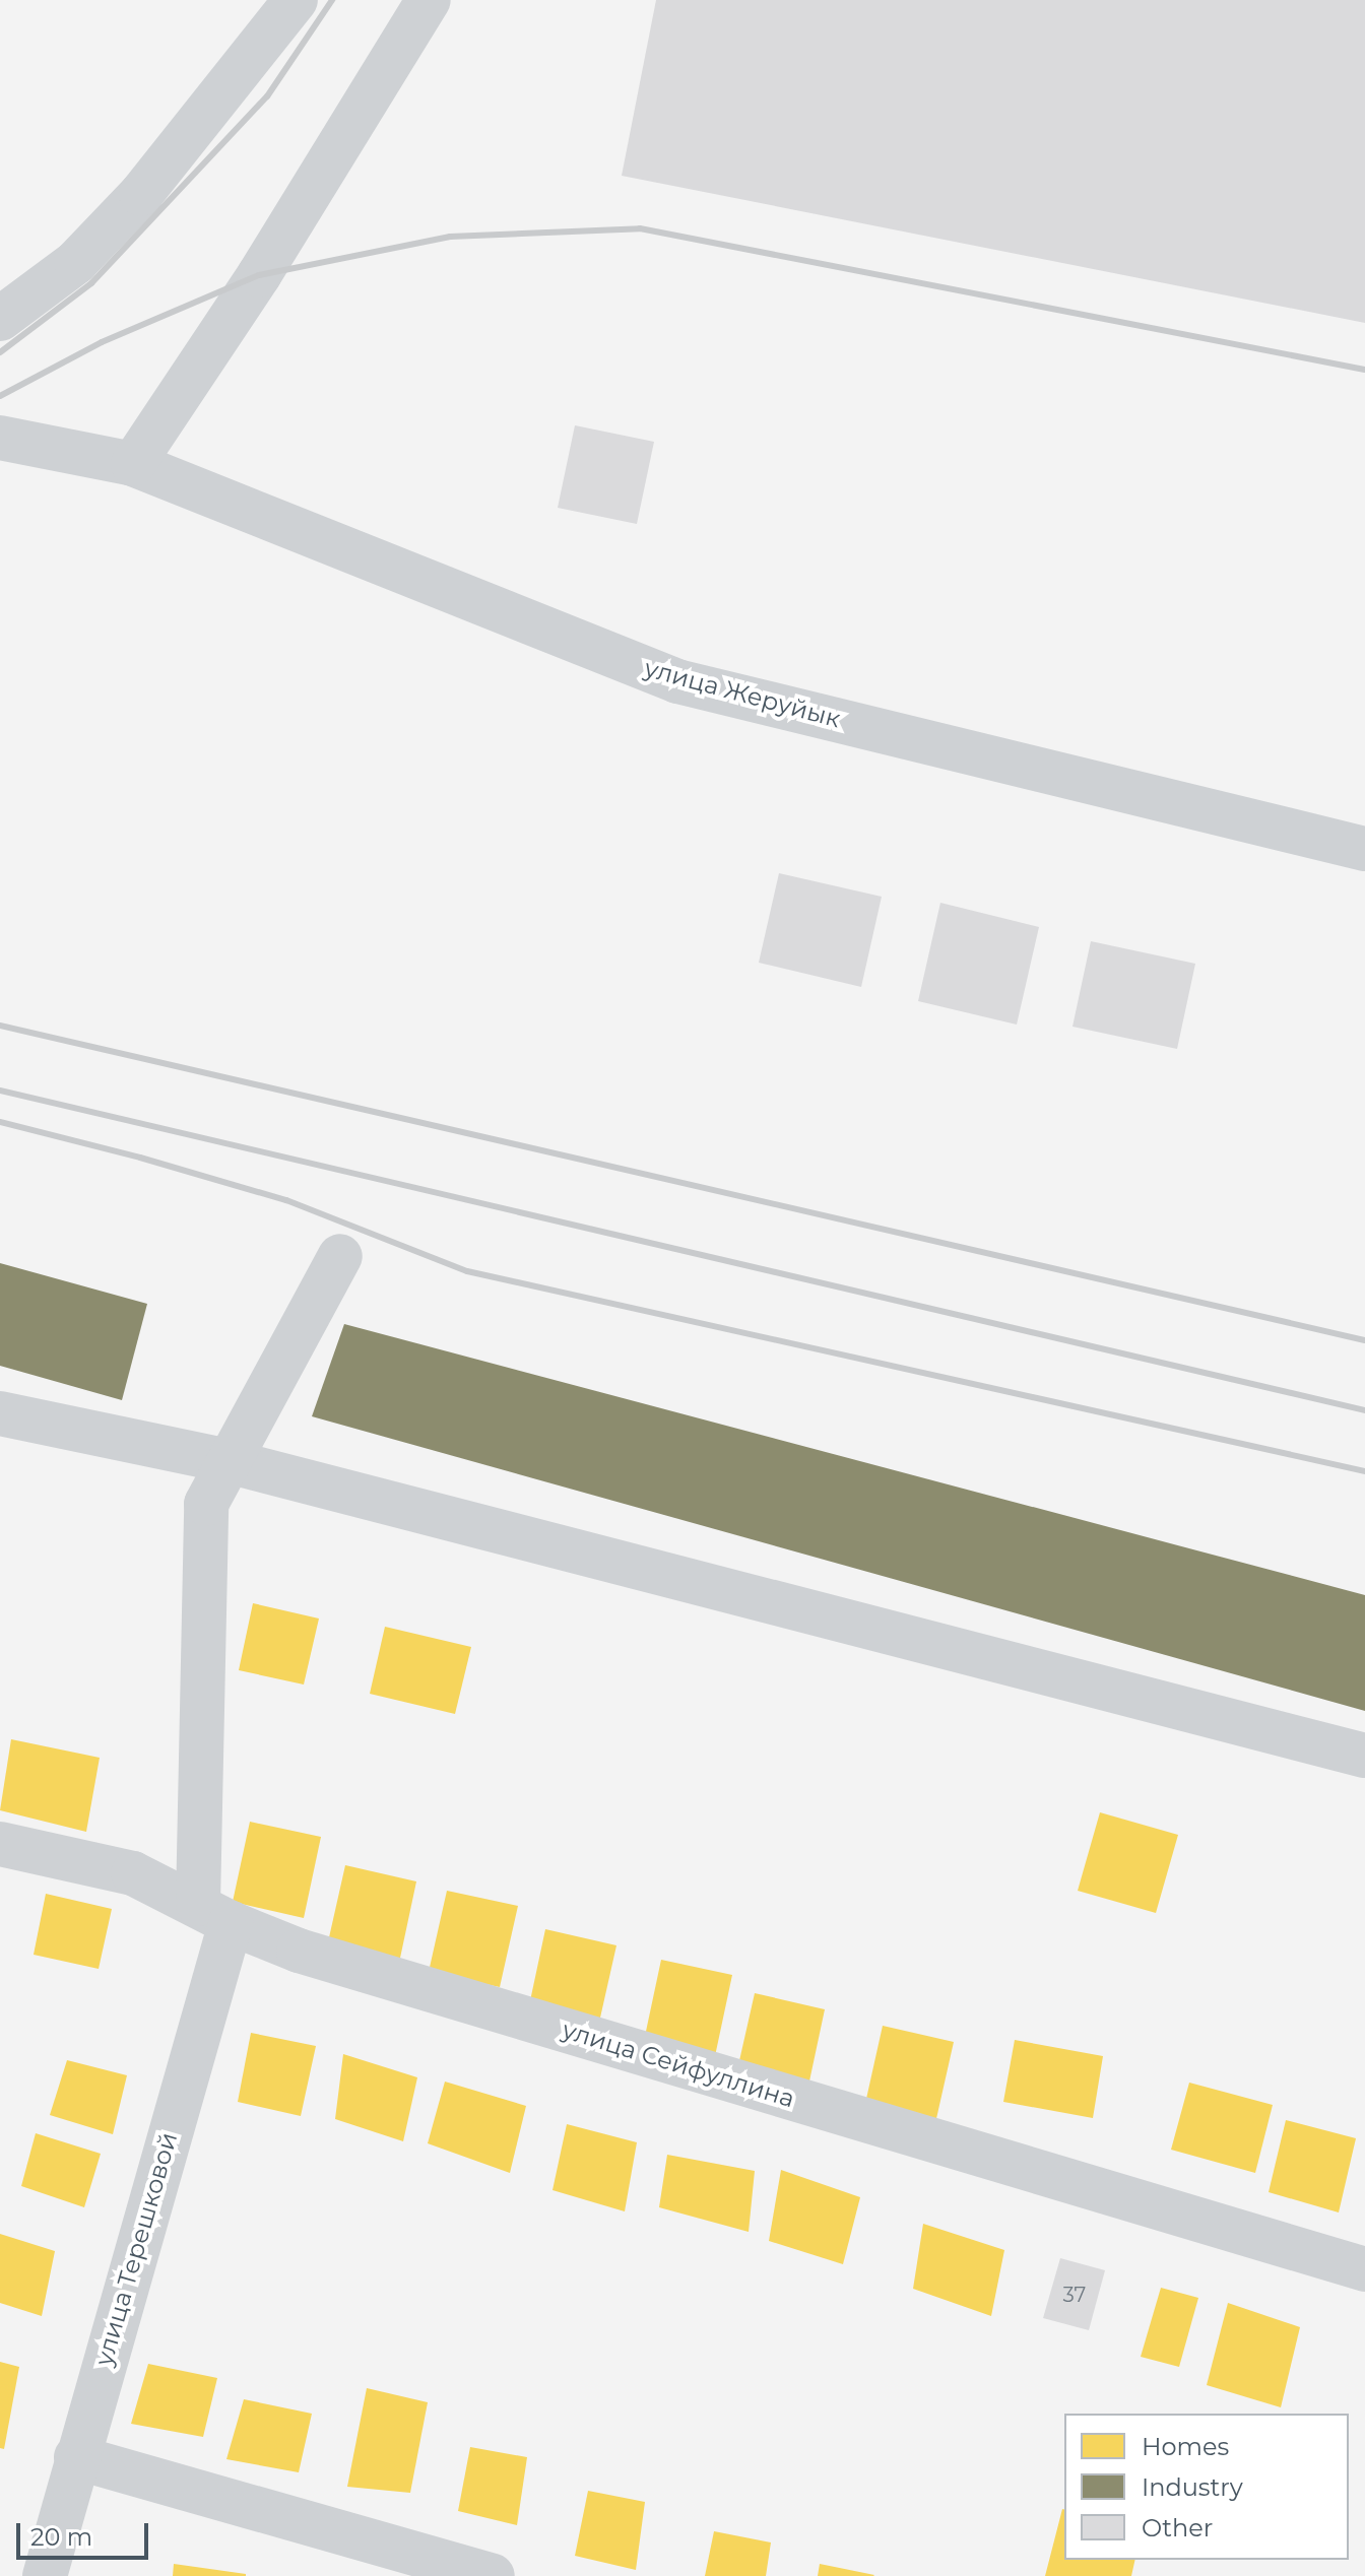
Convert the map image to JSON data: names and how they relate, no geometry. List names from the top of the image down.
{
  "streets": {
    "street": ["улица Жеруйык", "улица Сейфуллина", "улица Терешковой"]
  },
  "crossings": [
    ["улица Сейфуллина", "улица Терешковой"]
  ],
  "house_numbers": ["37"],
  "legend": ["Homes", "Industry", "Other"],
  "scale_bar": "20 m"
}
